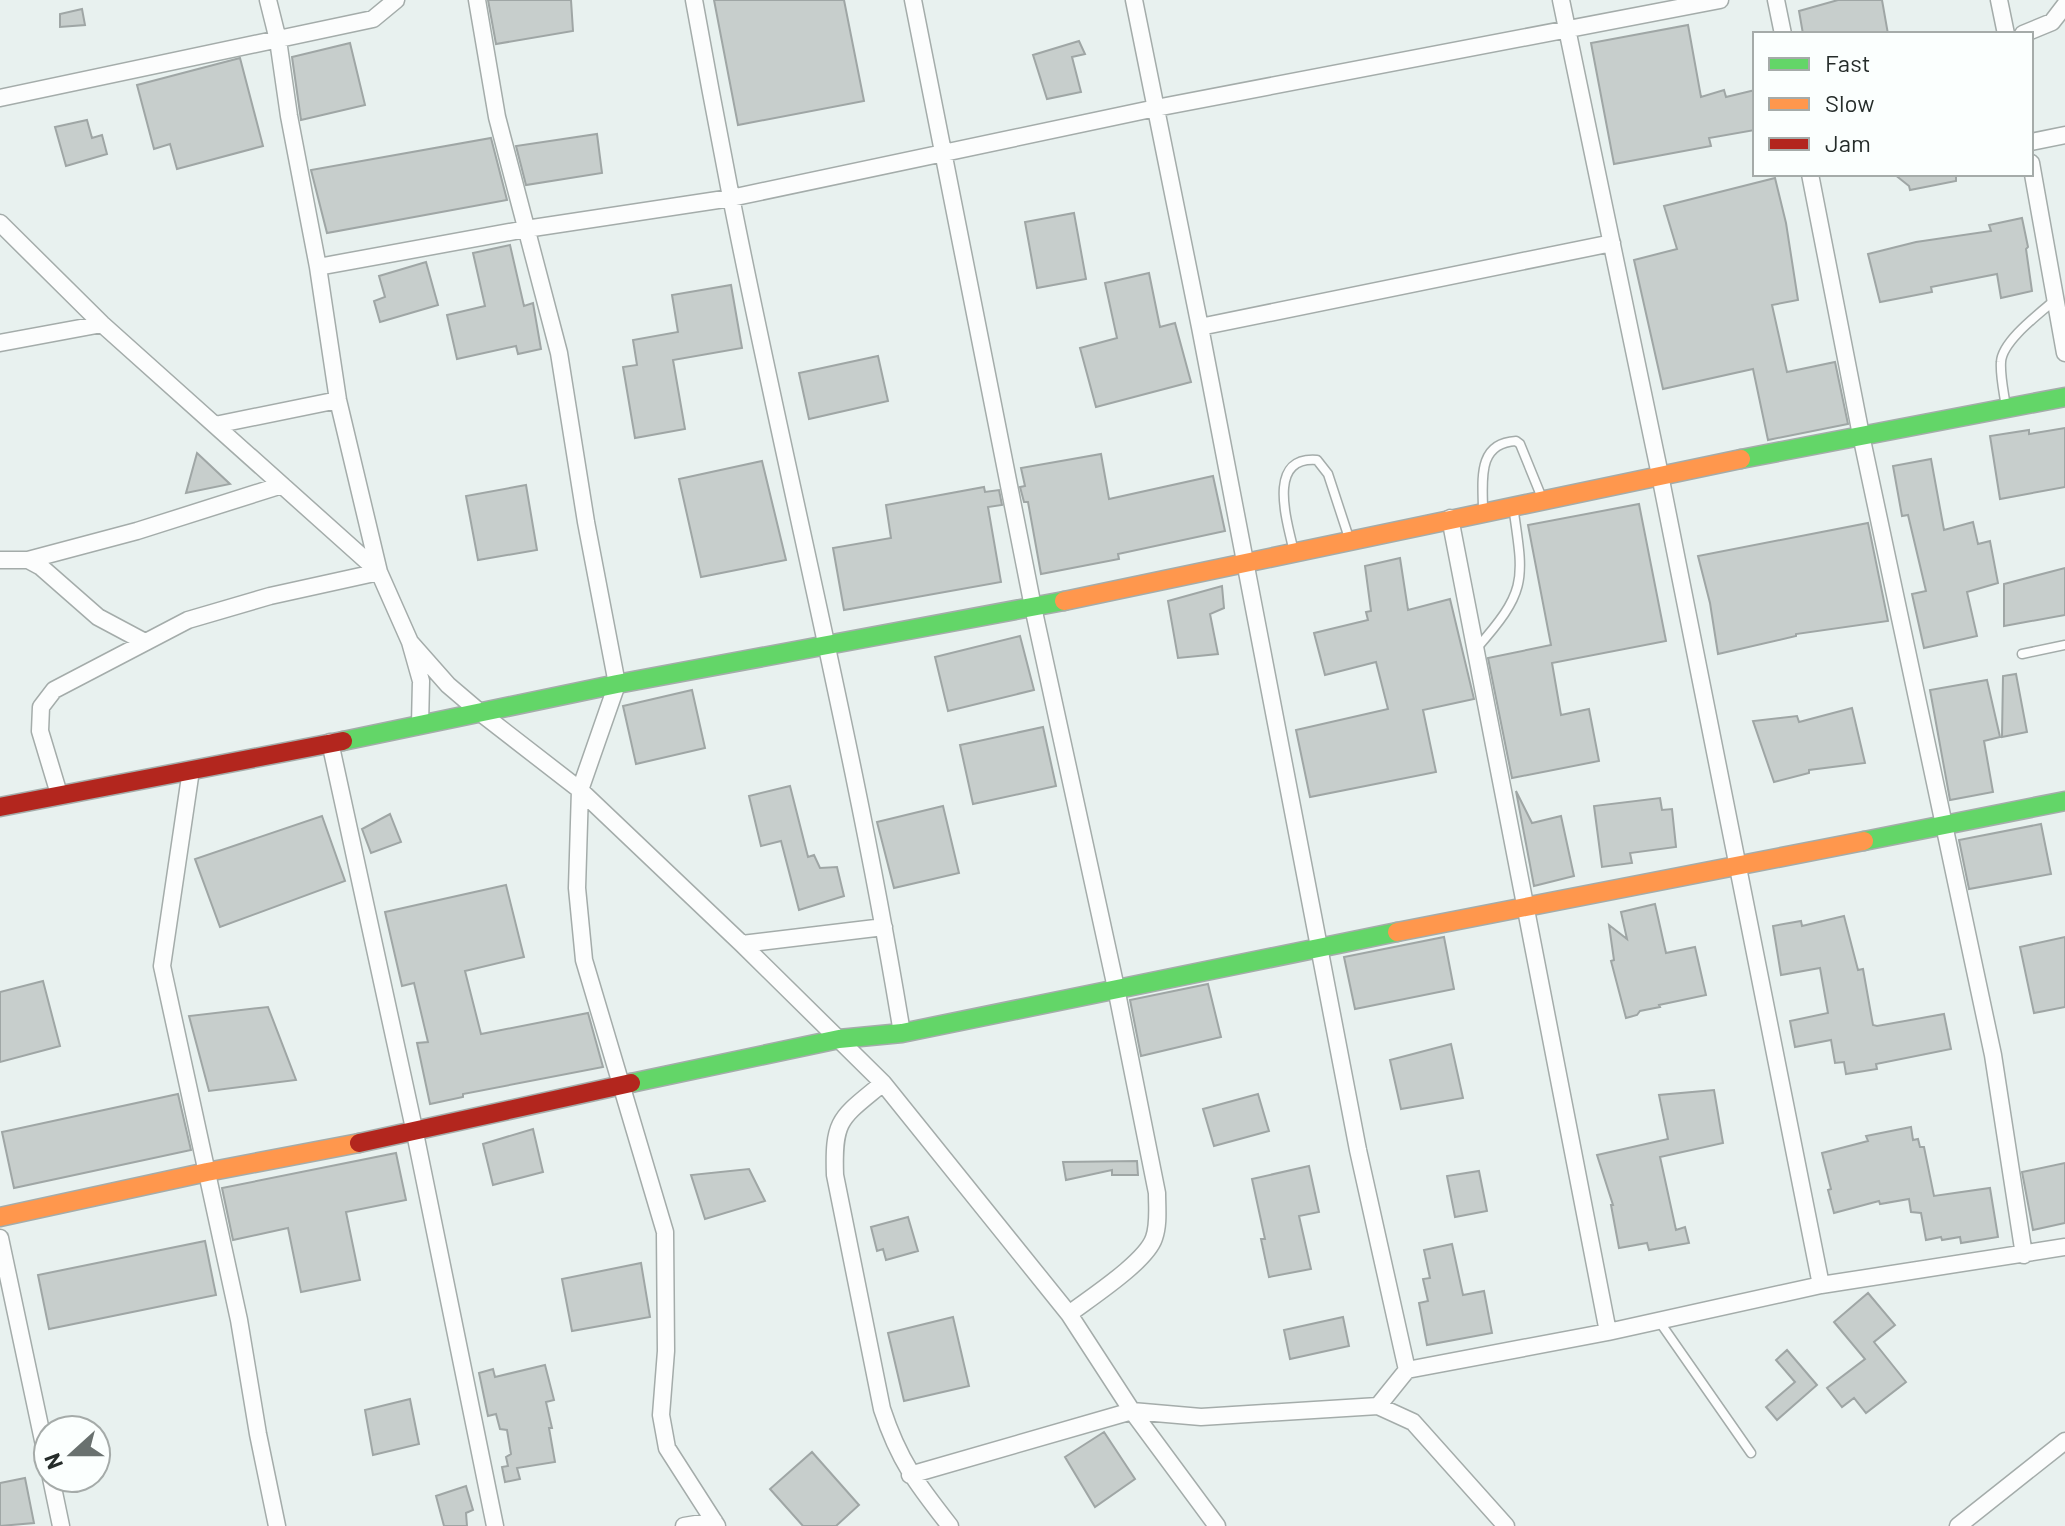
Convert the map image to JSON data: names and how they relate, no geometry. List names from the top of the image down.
{
  "legend": ["Fast", "Slow", "Jam"],
  "north": "left"
}
